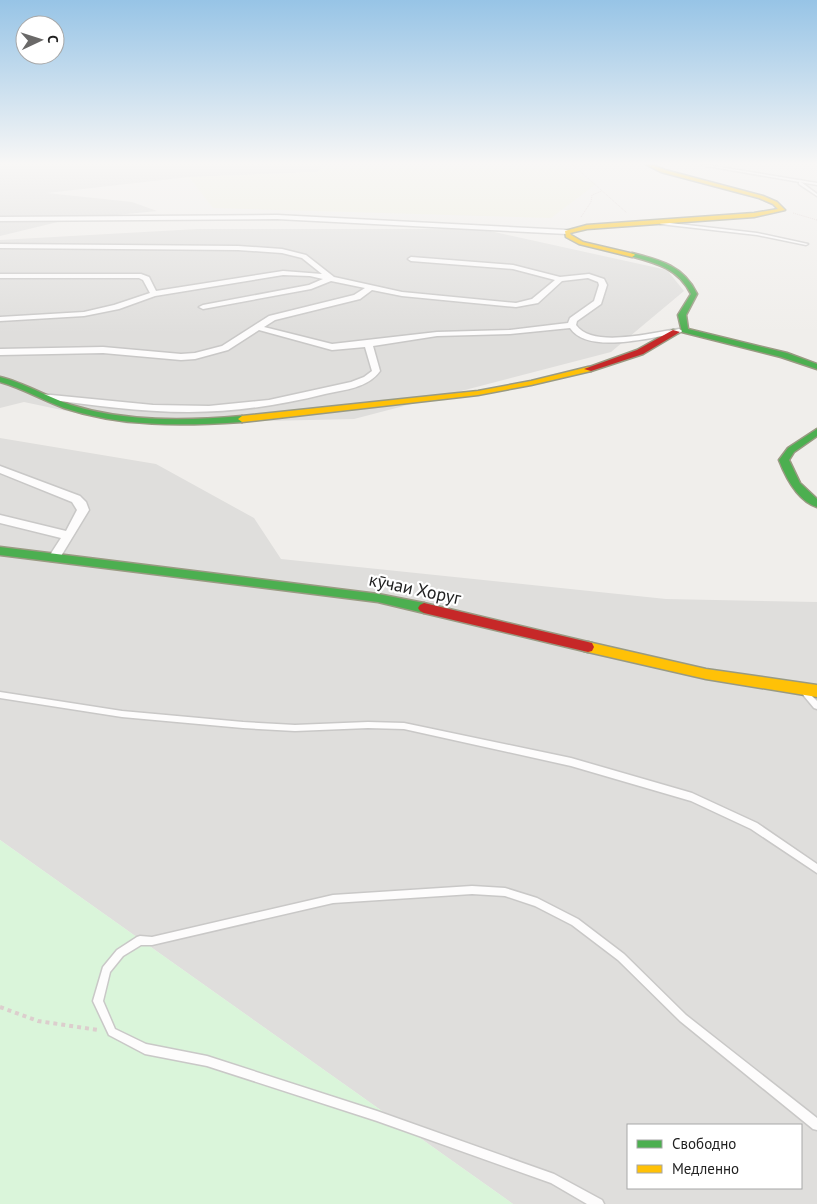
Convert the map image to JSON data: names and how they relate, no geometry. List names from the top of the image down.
{
  "streets": {
    "street": ["кӯчаи Хоруг"]
  },
  "legend": ["Свободно", "Медленно"],
  "north": "right"
}
